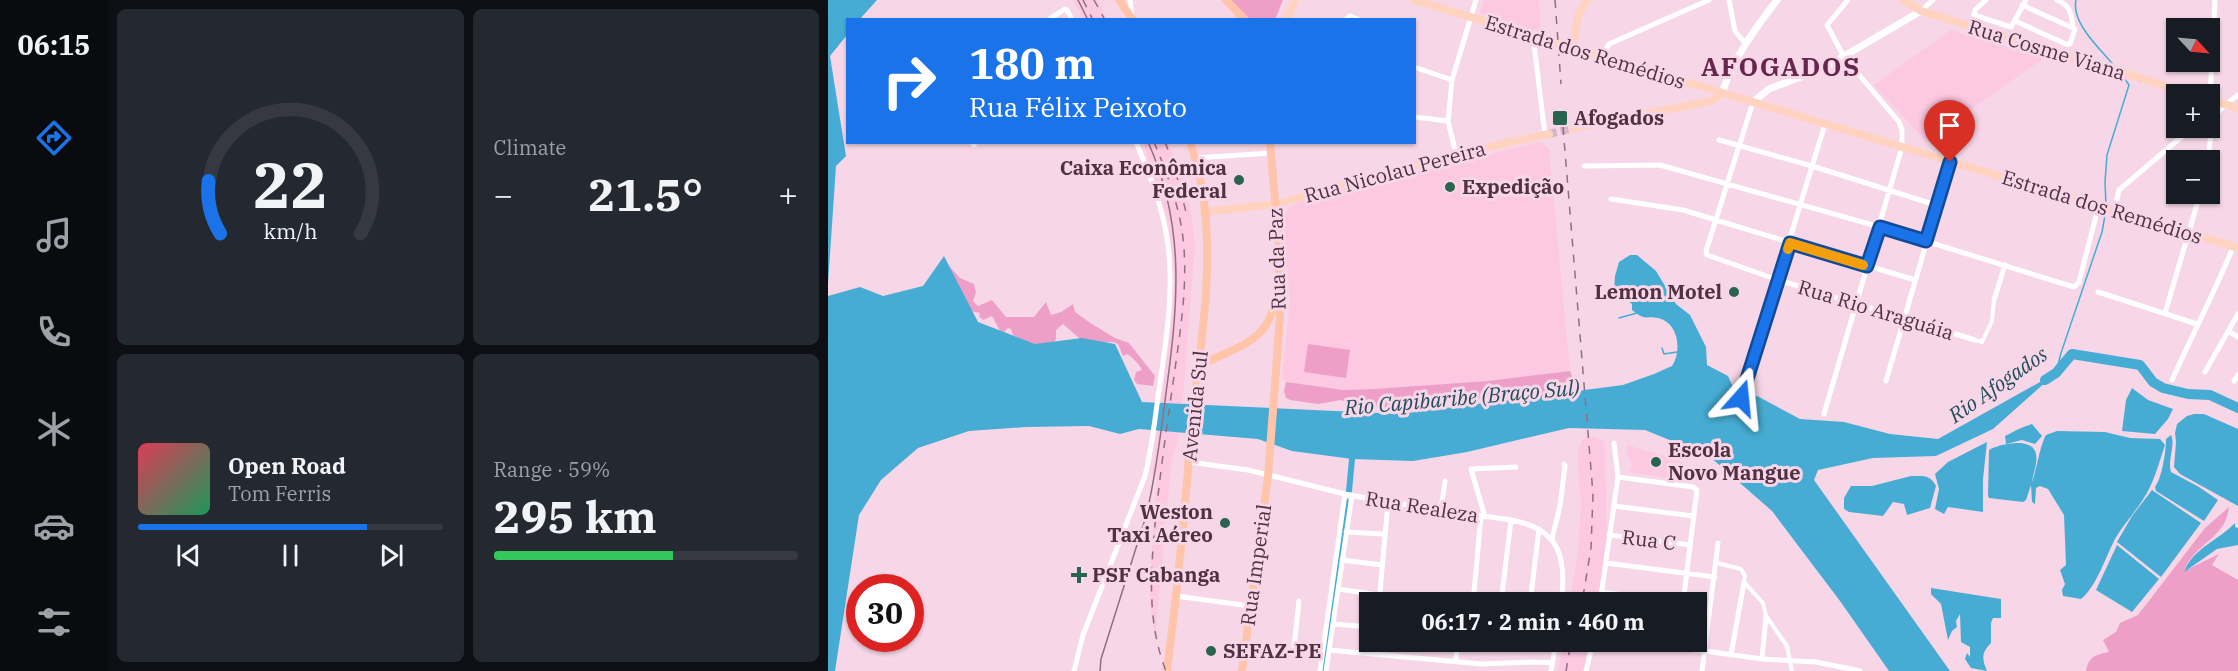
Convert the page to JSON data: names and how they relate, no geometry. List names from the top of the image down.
{
  "streets": {
    "highway": ["Rua da Paz", "Avenida Sul", "Rua Imperial"],
    "main road": ["Rua Cosme Viana", "Estrada dos Remédios", "Rua Nicolau Pereira"],
    "street": ["Rua Rio Araguáia", "Rua Realeza", "Rua C"]
  },
  "crossings": [
    ["Rua Nicolau Pereira", "Rua da Paz"],
    ["Rua Nicolau Pereira", "Avenida Sul"],
    ["Rua da Paz", "Rua Imperial"],
    ["Avenida Sul", "Rua Realeza"],
    ["Rua Realeza", "Rua Imperial"]
  ],
  "districts": ["AFOGADOS"],
  "water": ["Rio Afogados", "Rio Capibaribe (Braço Sul)"],
  "places": {
    "transit": ["Afogados"],
    "other": [
      "Caixa Econômica Federal",
      "Expedição",
      "Lemon Motel",
      "Escola Novo Mangue",
      "Weston Taxi Aéreo",
      "SEFAZ-PE"
    ],
    "health": ["PSF Cabanga"]
  },
  "north": "bottom right",
  "page": {
    "tabs": "06:15",
    "tile": [
      "Climate",
      ["Range · 59%", "295 km"]
    ],
    "map_buttons": ["+", "−"],
    "turn": ["180 m", "Rua Félix Peixoto"],
    "heat": ["−", "21.5°", "+"],
    "song": ["Open Road", "Tom Ferris"],
    "limit": "30",
    "trip": "06:17 · 2 min · 460 m",
    "gauge": ["22", "km/h"]
  }
}
